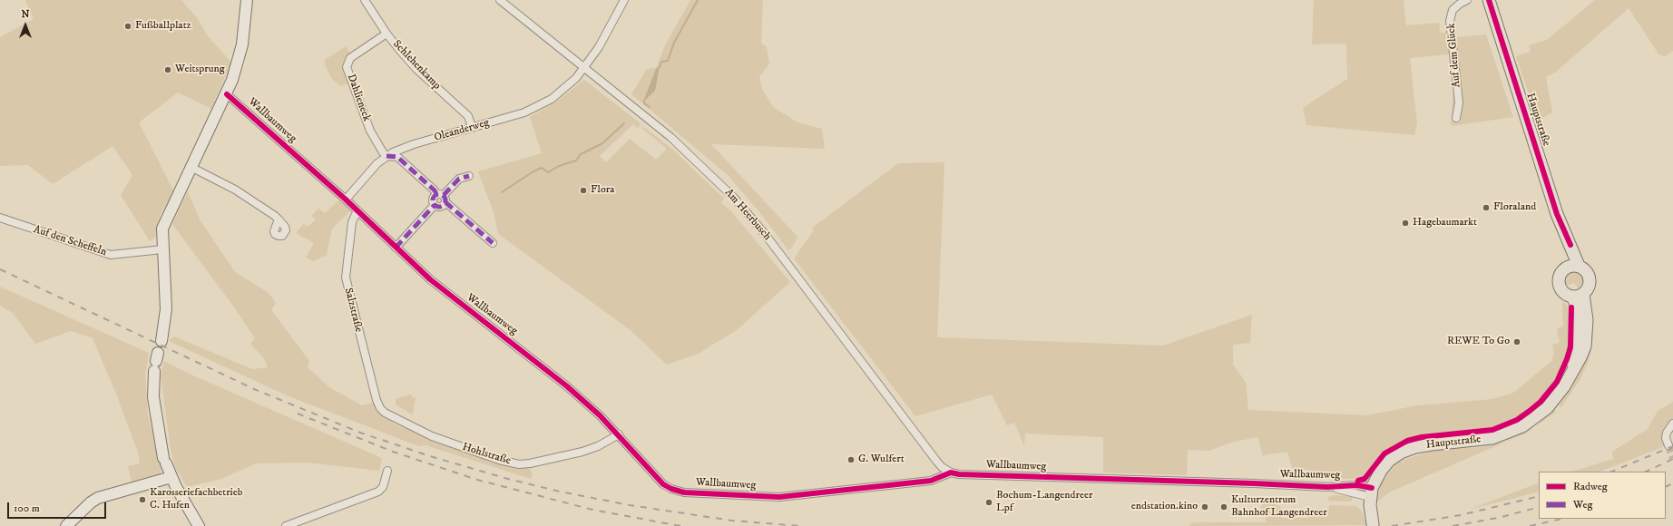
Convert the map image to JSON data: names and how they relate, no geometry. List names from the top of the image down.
{
  "streets": {
    "main road": ["Hauptstraße"],
    "street": [
      "Auf dem Glück",
      "Schlehenkamp",
      "Dahlieneck",
      "Wallbaumweg",
      "Oleanderweg",
      "Am Heerbusch",
      "Auf den Scheffeln",
      "Salzstraße",
      "Hohlstraße"
    ]
  },
  "crossings": [
    ["Schlehenkamp", "Dahlieneck"],
    ["Schlehenkamp", "Oleanderweg"],
    ["Dahlieneck", "Oleanderweg"],
    ["Hauptstraße", "Wallbaumweg"],
    ["Wallbaumweg", "Oleanderweg"],
    ["Wallbaumweg", "Am Heerbusch"],
    ["Wallbaumweg", "Salzstraße"],
    ["Wallbaumweg", "Hohlstraße"],
    ["Oleanderweg", "Am Heerbusch"],
    ["Salzstraße", "Hohlstraße"]
  ],
  "places": [
    "Fußballplatz",
    "Weitsprung",
    "Flora",
    "Floraland",
    "Hagebaumarkt",
    "REWE To Go",
    "G. Wulfert",
    "Karosseriefachbetrieb C. Hufen",
    "Bochum-Langendreer Lpf",
    "endstation.kino",
    "Kulturzentrum Bahnhof Langendreer"
  ],
  "legend": ["Radweg", "Weg"],
  "scale_bar": "100 m",
  "north": "top"
}
